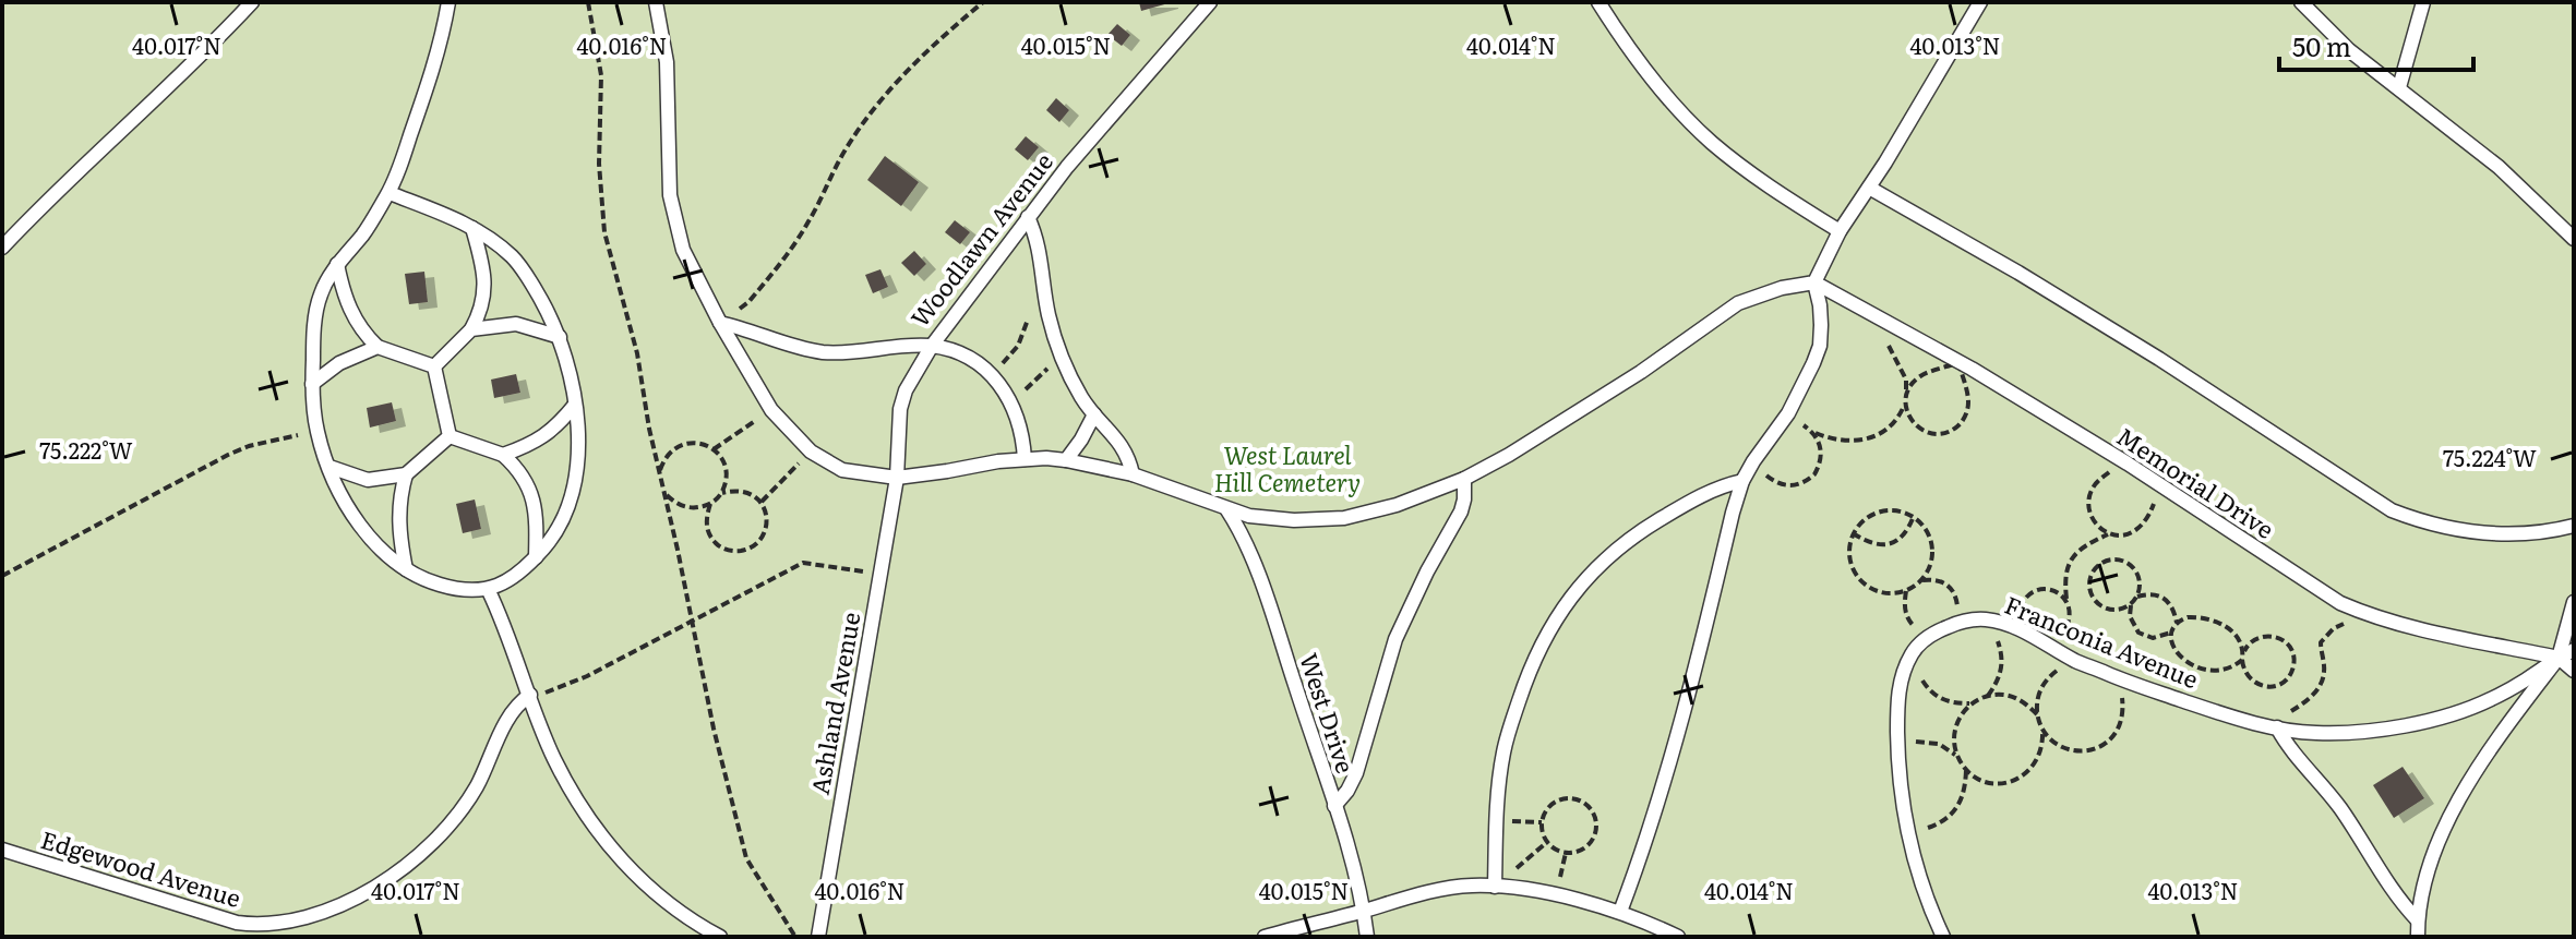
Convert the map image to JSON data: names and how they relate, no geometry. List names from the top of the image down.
{
  "streets": {
    "lane": [
      "Woodlawn Avenue",
      "Memorial Drive",
      "Franconia Avenue",
      "Ashland Avenue",
      "West Drive",
      "Edgewood Avenue"
    ]
  },
  "crossings": [
    ["Woodlawn Avenue", "Ashland Avenue"],
    ["Memorial Drive", "Franconia Avenue"]
  ],
  "parks": ["West Laurel Hill Cemetery"],
  "scale_bar": "50 m",
  "coordinates": [
    "40.017°N",
    "40.016°N",
    "40.015°N",
    "40.014°N",
    "40.013°N",
    "75.222°W",
    "75.224°W"
  ]
}
